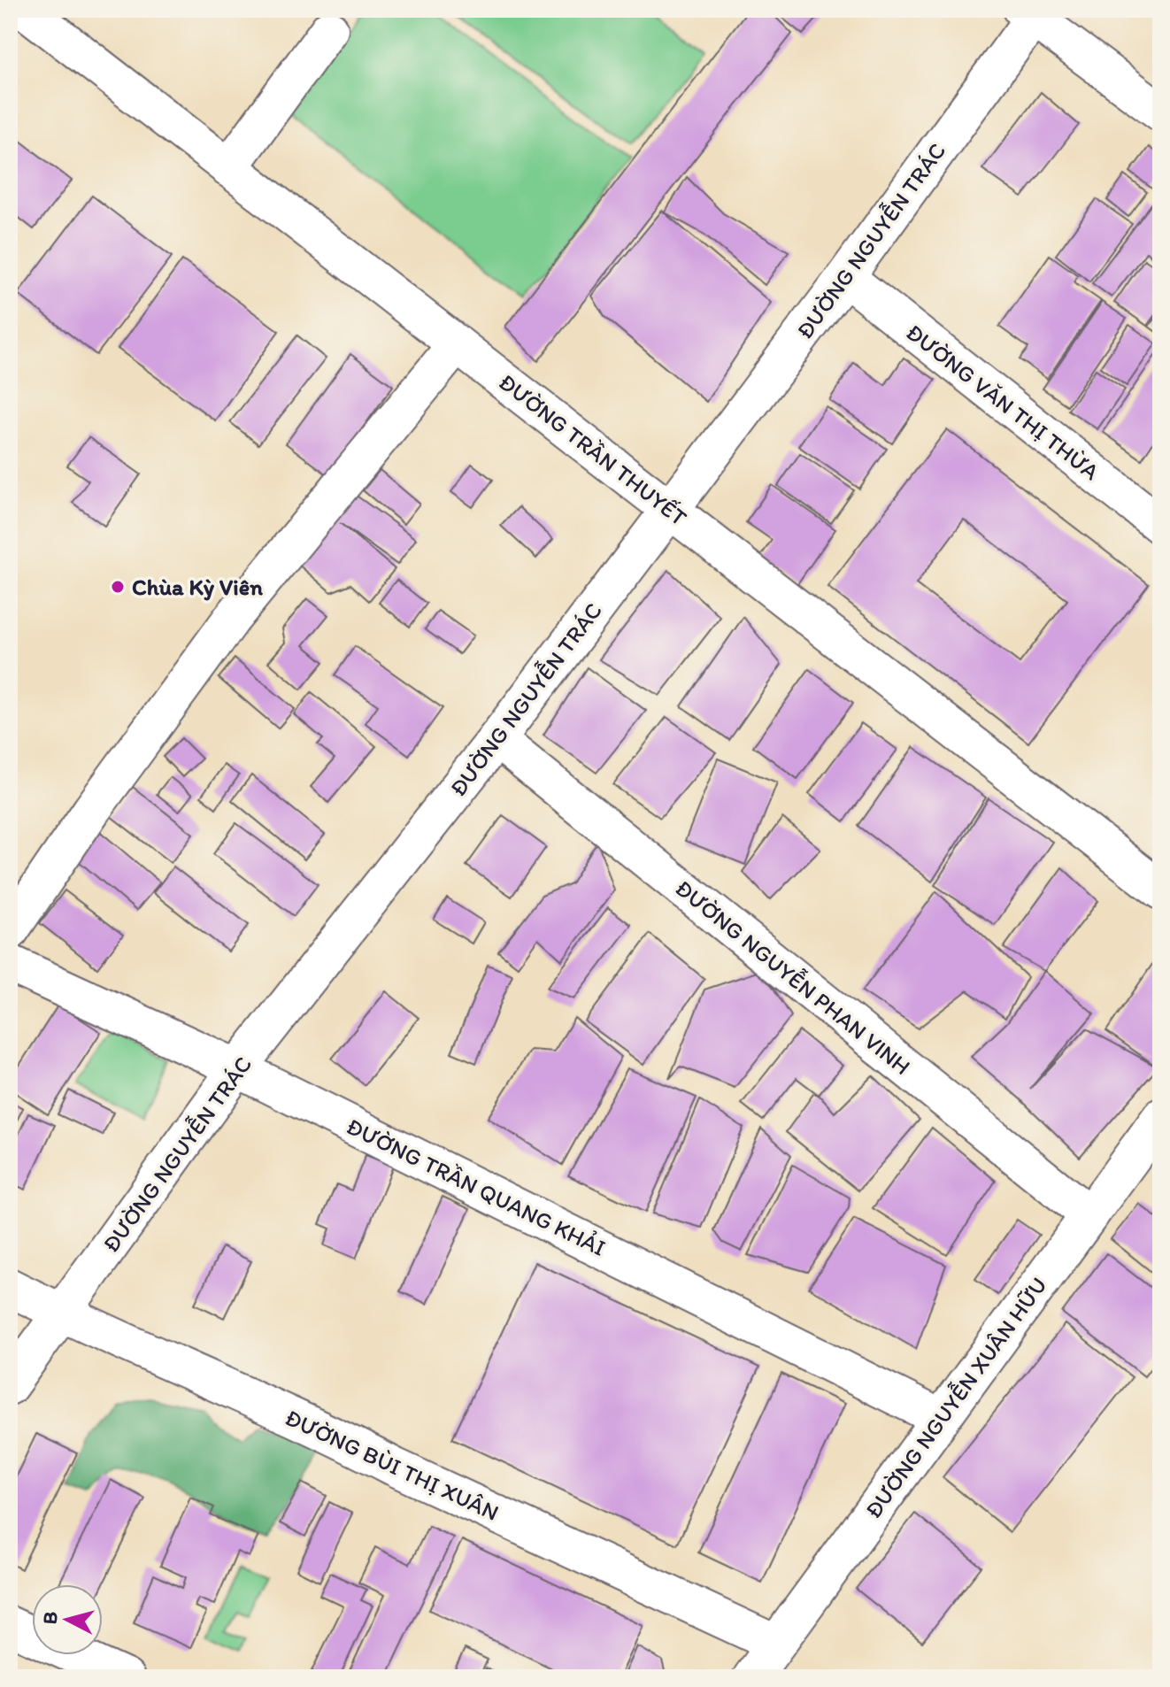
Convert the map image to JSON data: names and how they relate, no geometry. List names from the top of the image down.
{
  "streets": {
    "street": [
      "ĐƯỜNG NGUYỄN TRÁC",
      "ĐƯỜNG VĂN THỊ THỪA",
      "ĐƯỜNG TRẦN THUYẾT",
      "ĐƯỜNG NGUYỄN PHAN VINH",
      "ĐƯỜNG TRẦN QUANG KHẢI",
      "ĐƯỜNG NGUYỄN XUÂN HỮU",
      "ĐƯỜNG BÙI THỊ XUÂN"
    ]
  },
  "crossings": [
    ["ĐƯỜNG NGUYỄN TRÁC", "ĐƯỜNG VĂN THỊ THỪA"],
    ["ĐƯỜNG NGUYỄN TRÁC", "ĐƯỜNG TRẦN THUYẾT"],
    ["ĐƯỜNG NGUYỄN TRÁC", "ĐƯỜNG NGUYỄN PHAN VINH"],
    ["ĐƯỜNG NGUYỄN TRÁC", "ĐƯỜNG TRẦN QUANG KHẢI"],
    ["ĐƯỜNG NGUYỄN TRÁC", "ĐƯỜNG BÙI THỊ XUÂN"],
    ["ĐƯỜNG NGUYỄN PHAN VINH", "ĐƯỜNG NGUYỄN XUÂN HỮU"],
    ["ĐƯỜNG TRẦN QUANG KHẢI", "ĐƯỜNG NGUYỄN XUÂN HỮU"],
    ["ĐƯỜNG NGUYỄN XUÂN HỮU", "ĐƯỜNG BÙI THỊ XUÂN"]
  ],
  "places": ["Chùa Kỳ Viên"],
  "north": "left"
}
